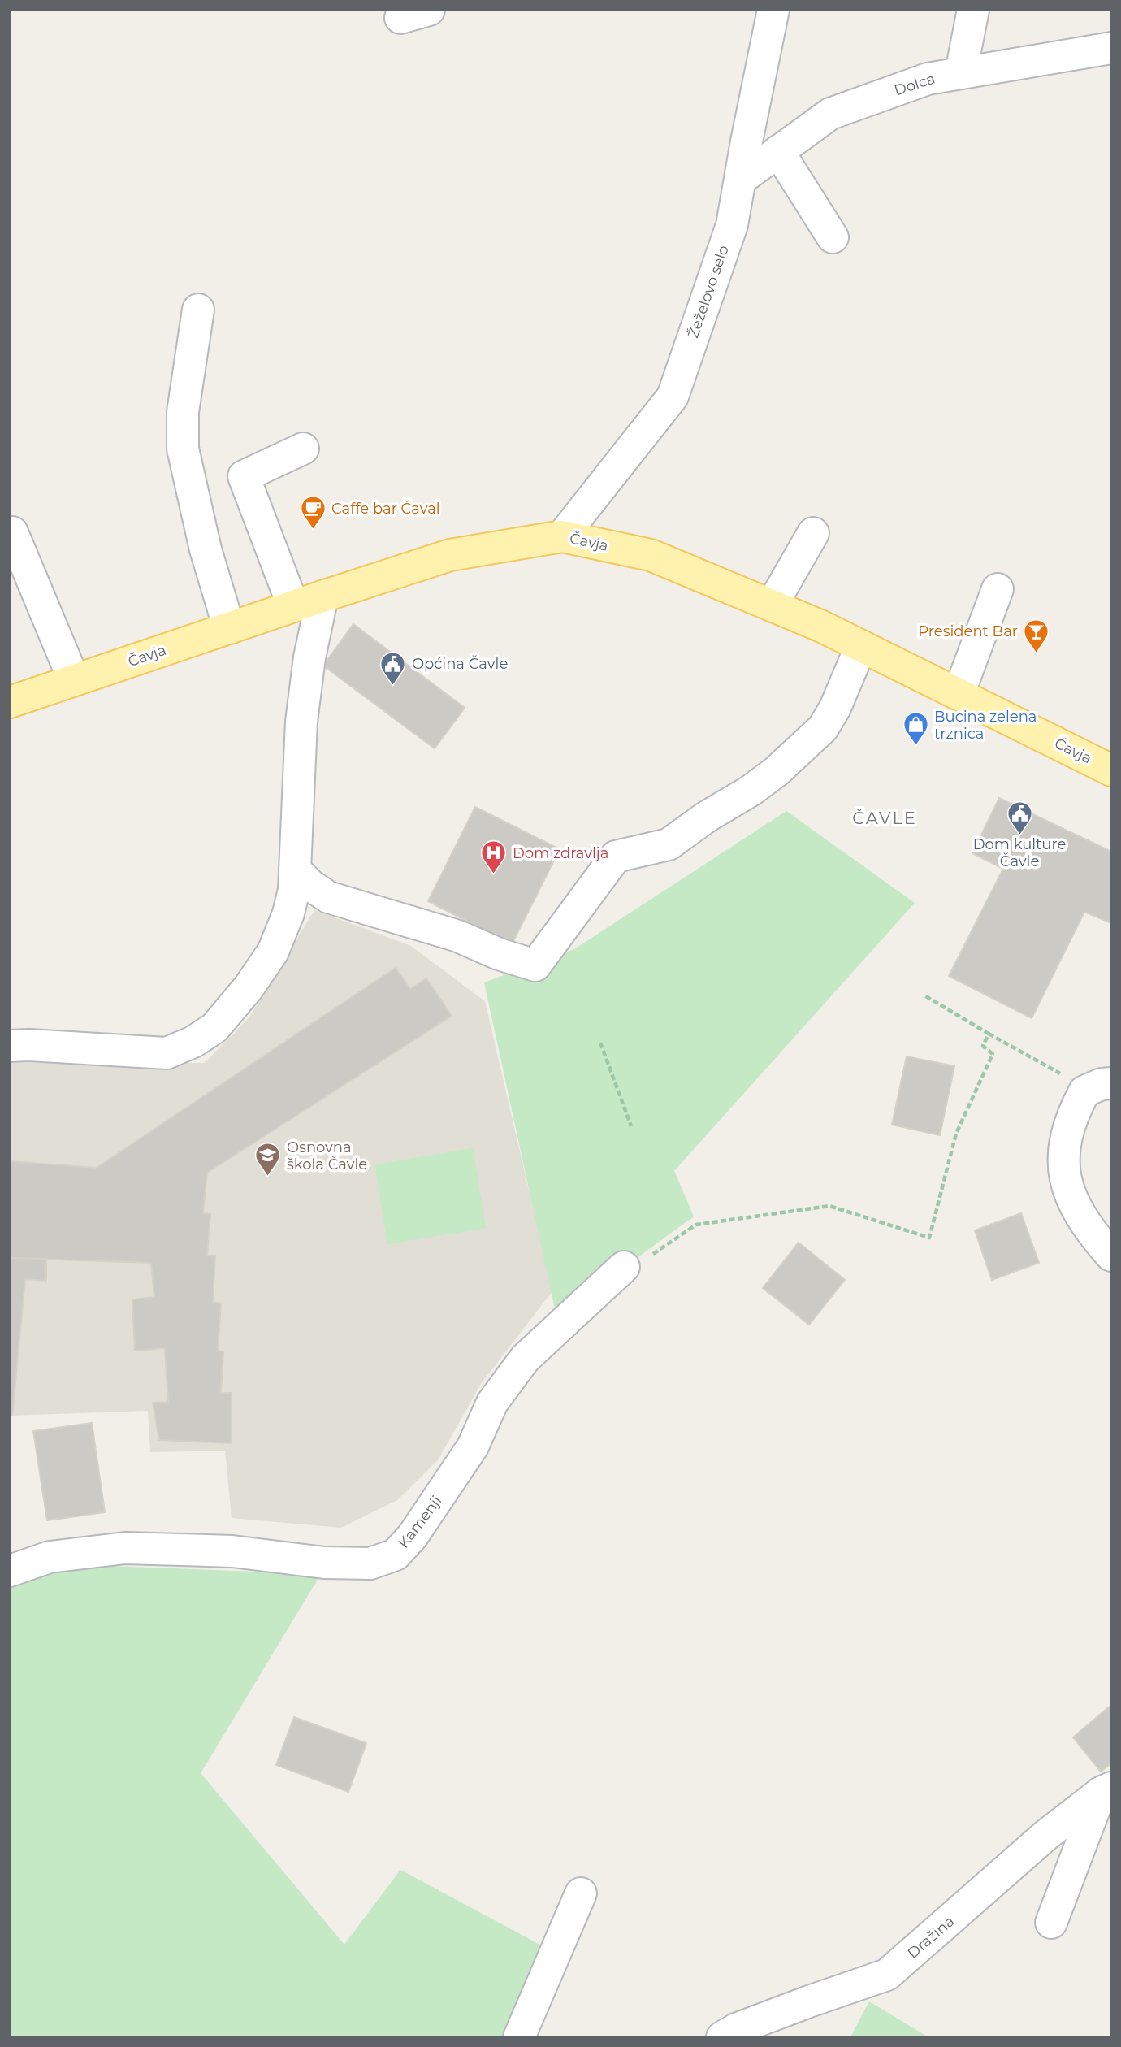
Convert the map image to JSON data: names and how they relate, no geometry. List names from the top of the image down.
{
  "streets": {
    "main road": ["Čavja"],
    "street": [
      "Dolca",
      "Žeželovo selo",
      "Kamenji",
      "Dražina"
    ]
  },
  "crossings": [
    ["Dolca", "Žeželovo selo"],
    ["Žeželovo selo", "Čavja"]
  ],
  "districts": ["ČAVLE"],
  "places": {
    "cafe": ["Caffe bar Čaval"],
    "bar": ["President Bar"],
    "public building": ["Općina Čavle", "Dom kulture Čavle"],
    "shop": ["Bucina zelena trznica"],
    "hospital": ["Dom zdravlja"],
    "school or university": ["Osnovna škola Čavle"]
  }
}
